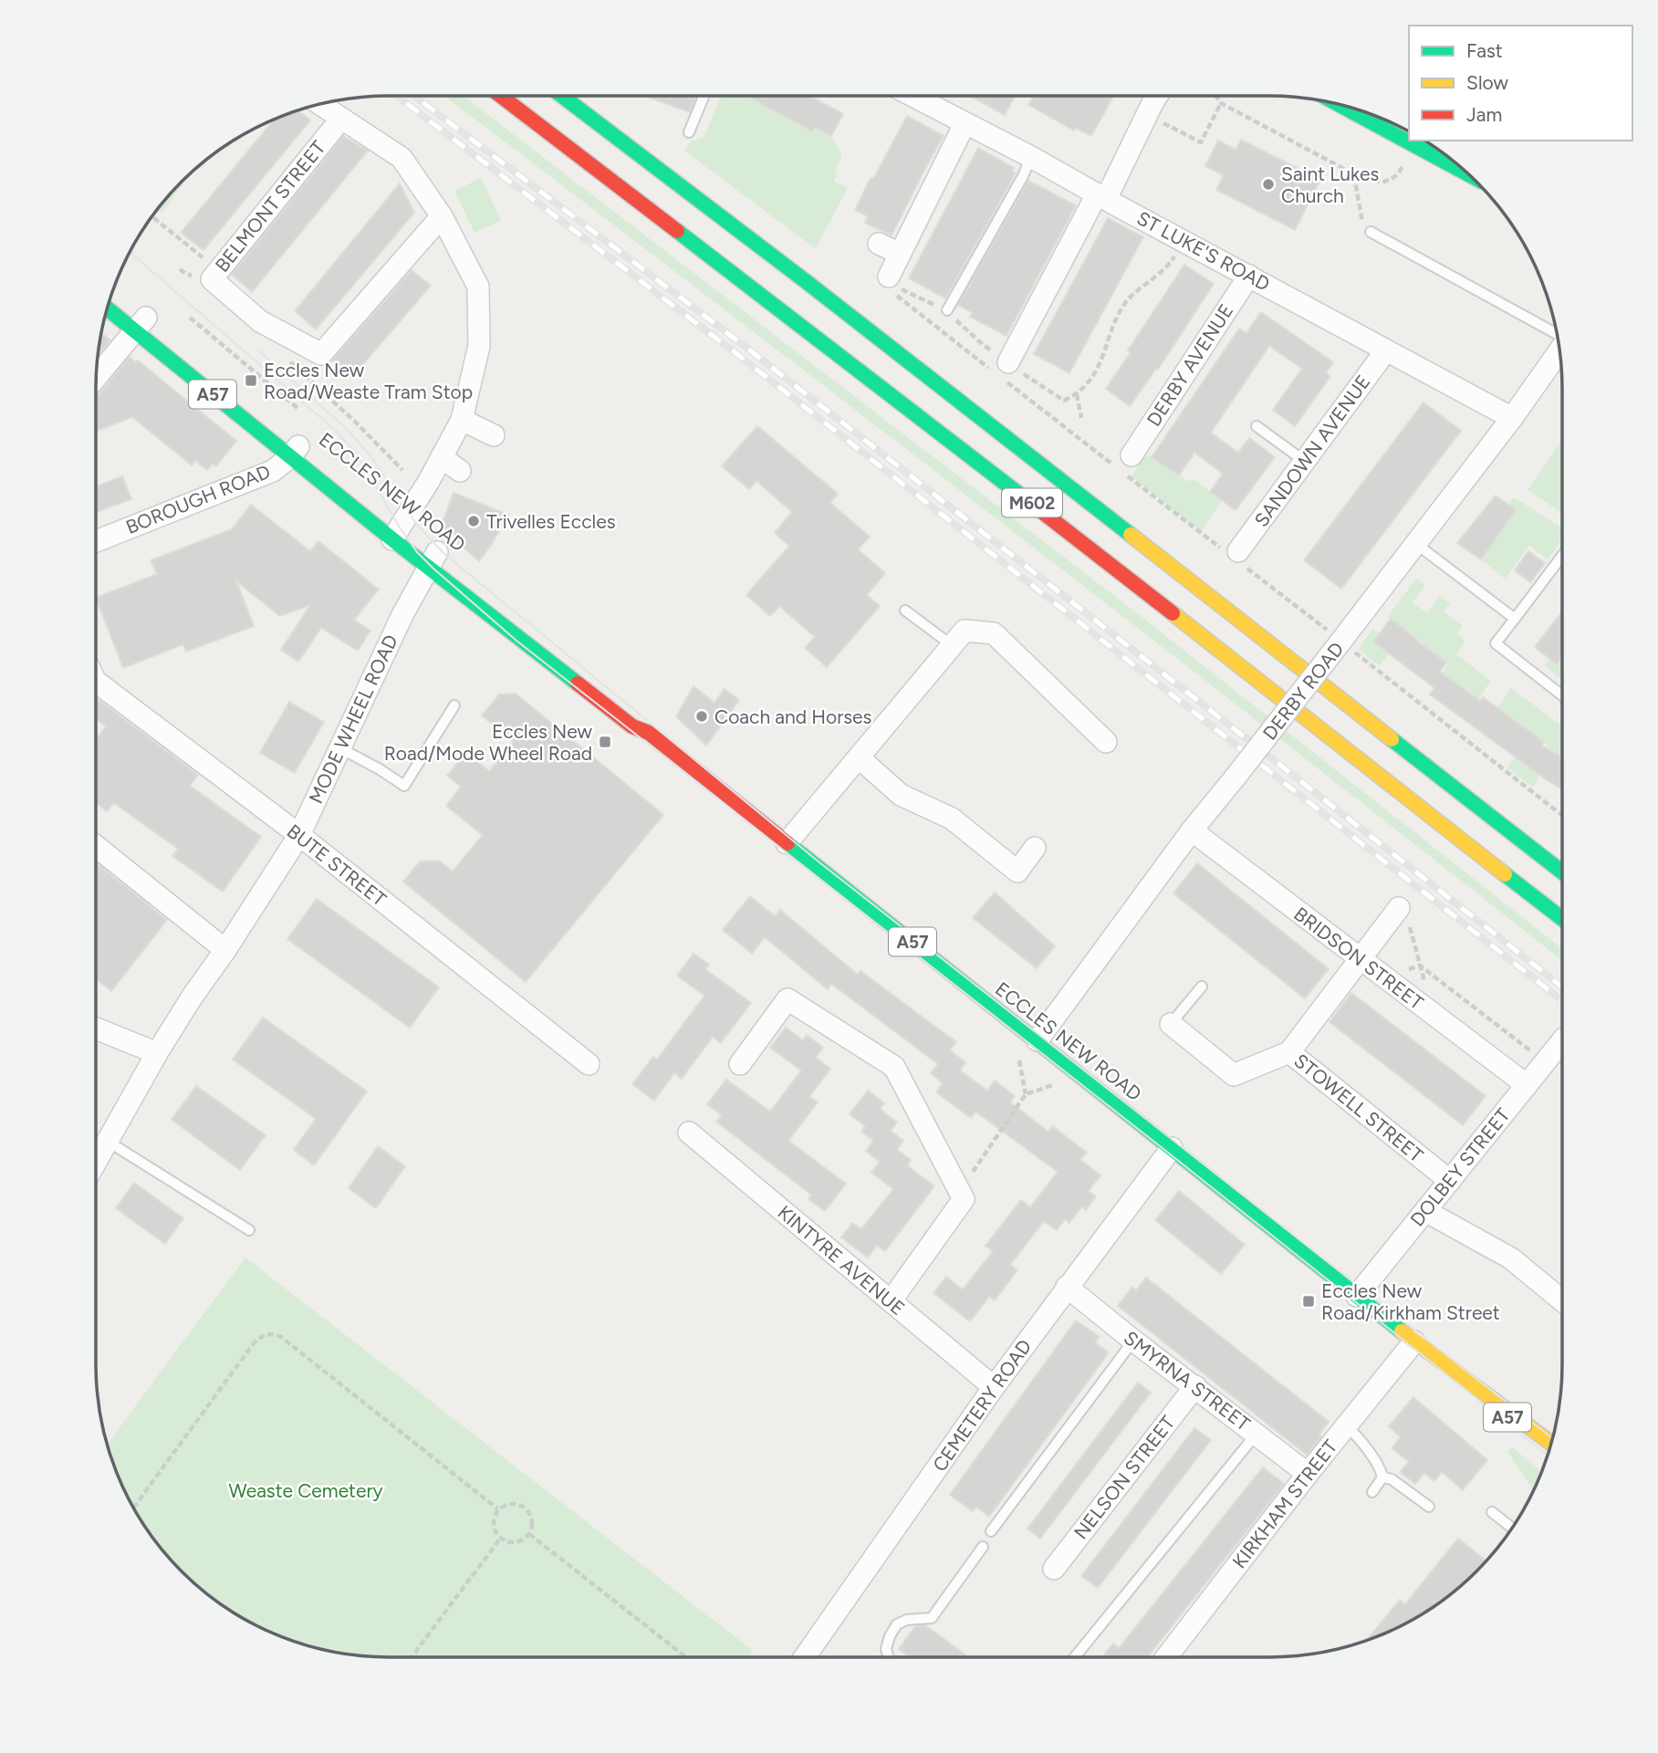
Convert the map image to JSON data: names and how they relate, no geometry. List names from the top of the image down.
{
  "streets": {
    "main road": ["A57", "ECCLES NEW ROAD", "M602"],
    "street": [
      "BELMONT STREET",
      "ST LUKE'S ROAD",
      "DERBY AVENUE",
      "SANDOWN AVENUE",
      "BOROUGH ROAD",
      "DERBY ROAD",
      "MODE WHEEL ROAD",
      "BUTE STREET",
      "BRIDSON STREET",
      "STOWELL STREET",
      "DOLBEY STREET",
      "KINTYRE AVENUE",
      "SMYRNA STREET",
      "CEMETERY ROAD",
      "NELSON STREET",
      "KIRKHAM STREET"
    ]
  },
  "crossings": [
    ["ST LUKE'S ROAD", "DERBY AVENUE"],
    ["ST LUKE'S ROAD", "SANDOWN AVENUE"],
    ["ST LUKE'S ROAD", "DERBY ROAD"],
    ["ECCLES NEW ROAD", "BOROUGH ROAD"],
    ["ECCLES NEW ROAD", "DERBY ROAD"],
    ["ECCLES NEW ROAD", "MODE WHEEL ROAD"],
    ["ECCLES NEW ROAD", "DOLBEY STREET"],
    ["ECCLES NEW ROAD", "CEMETERY ROAD"],
    ["ECCLES NEW ROAD", "KIRKHAM STREET"],
    ["DERBY ROAD", "BRIDSON STREET"],
    ["MODE WHEEL ROAD", "BUTE STREET"],
    ["BRIDSON STREET", "DOLBEY STREET"],
    ["STOWELL STREET", "DOLBEY STREET"],
    ["KINTYRE AVENUE", "CEMETERY ROAD"],
    ["SMYRNA STREET", "CEMETERY ROAD"],
    ["SMYRNA STREET", "NELSON STREET"],
    ["SMYRNA STREET", "KIRKHAM STREET"]
  ],
  "parks": ["Weaste Cemetery"],
  "places": {
    "other": ["Saint Lukes Church", "Trivelles Eccles", "Coach and Horses"],
    "transit": ["Eccles New Road/Weaste Tram Stop", "Eccles New Road/Mode Wheel Road", "Eccles New Road/Kirkham Street"]
  },
  "legend": ["Fast", "Slow", "Jam"]
}
